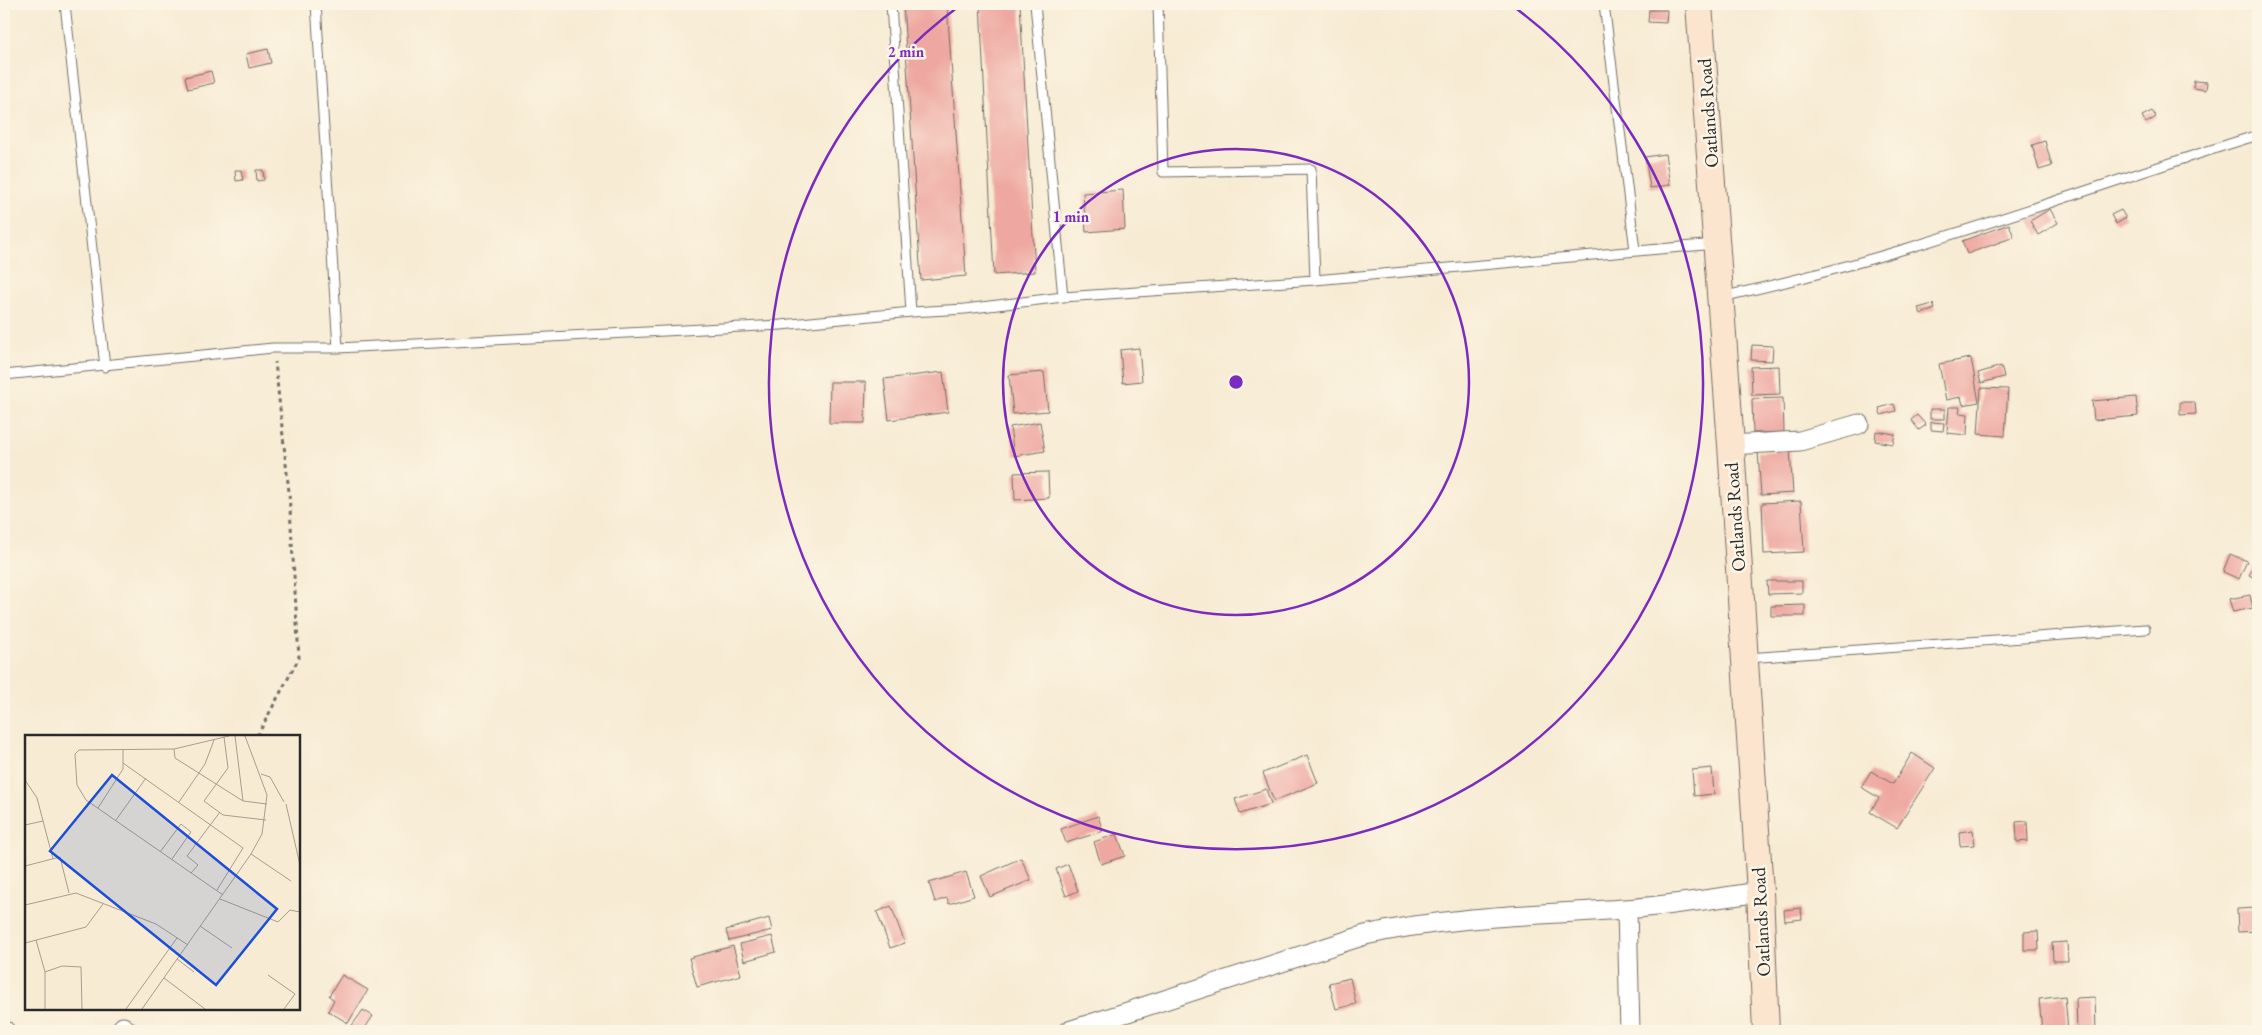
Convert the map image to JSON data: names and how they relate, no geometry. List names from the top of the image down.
{
  "streets": {
    "street": ["Oatlands Road"]
  },
  "rings": ["2 min", "1 min"]
}
